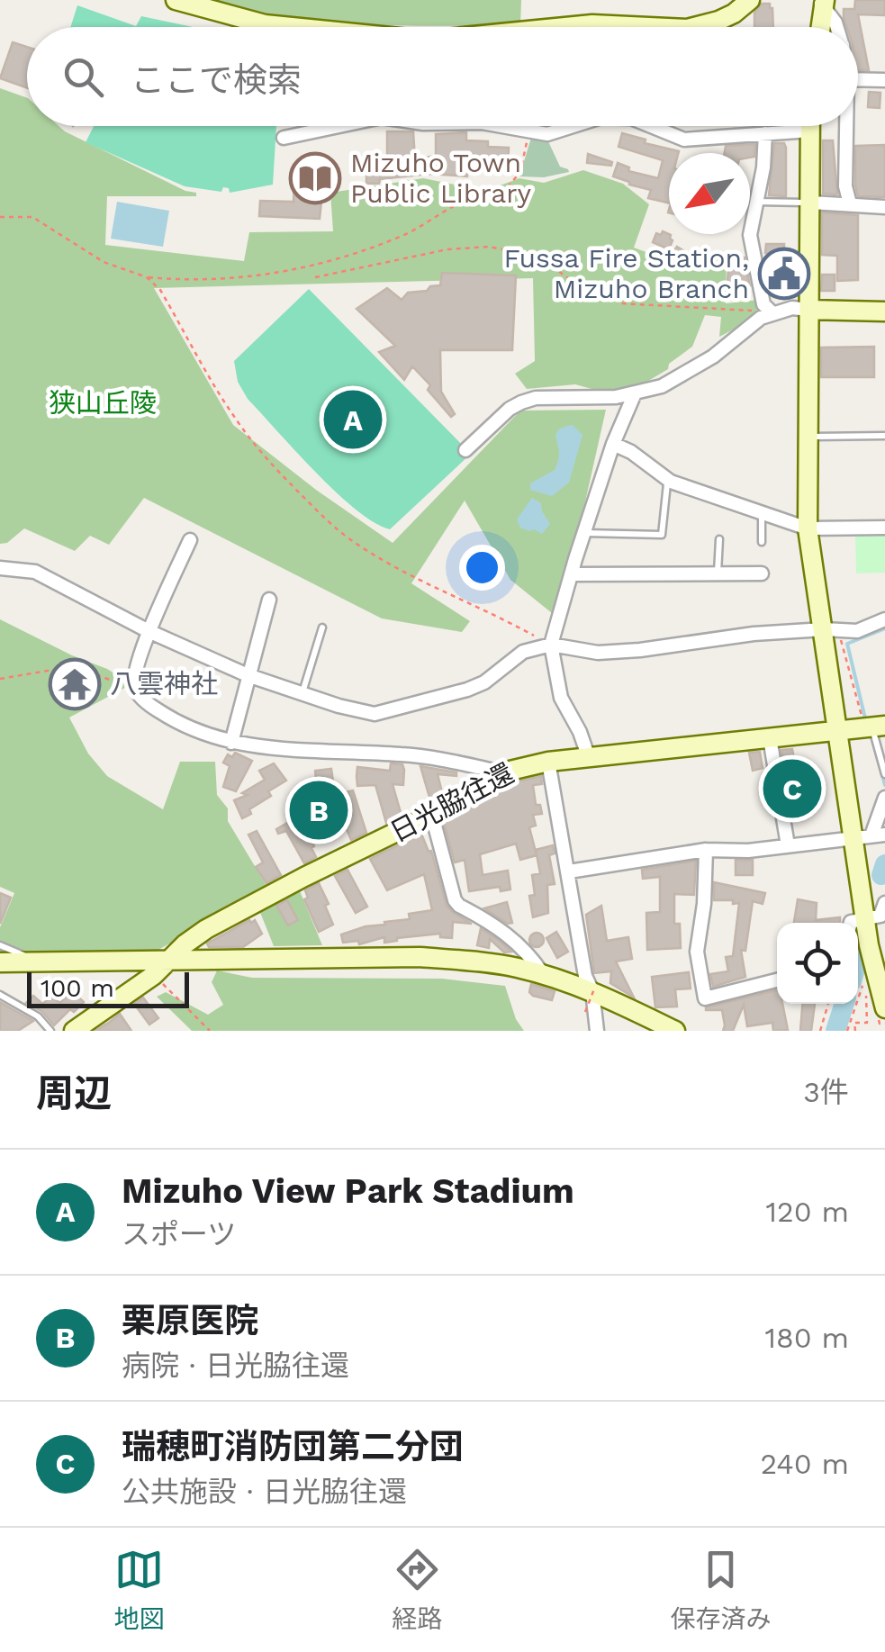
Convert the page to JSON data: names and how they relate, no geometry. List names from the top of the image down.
{
  "streets": {
    "street": ["日光脇往還"]
  },
  "parks": ["狭山丘陵"],
  "places": {
    "library": ["Mizuho Town Public Library"],
    "public building": ["Fussa Fire Station, Mizuho Branch"],
    "temple": ["八雲神社"]
  },
  "scale_bar": "100 m",
  "north": "bottom left",
  "page": {
    "search": "ここで検索",
    "pins": ["A", "C", "B"],
    "scale": "100 m",
    "heading": ["周辺", "3件"],
    "list": [
      {
        "mark": "A",
        "name": "Mizuho View Park Stadium",
        "note": "スポーツ",
        "value": "120 m"
      },
      {
        "mark": "B",
        "name": "栗原医院",
        "note": "病院 · 日光脇往還",
        "value": "180 m"
      },
      {
        "mark": "C",
        "name": "瑞穂町消防団第二分団",
        "note": "公共施設 · 日光脇往還",
        "value": "240 m"
      }
    ],
    "nav": ["地図", "経路", "保存済み"]
  }
}
